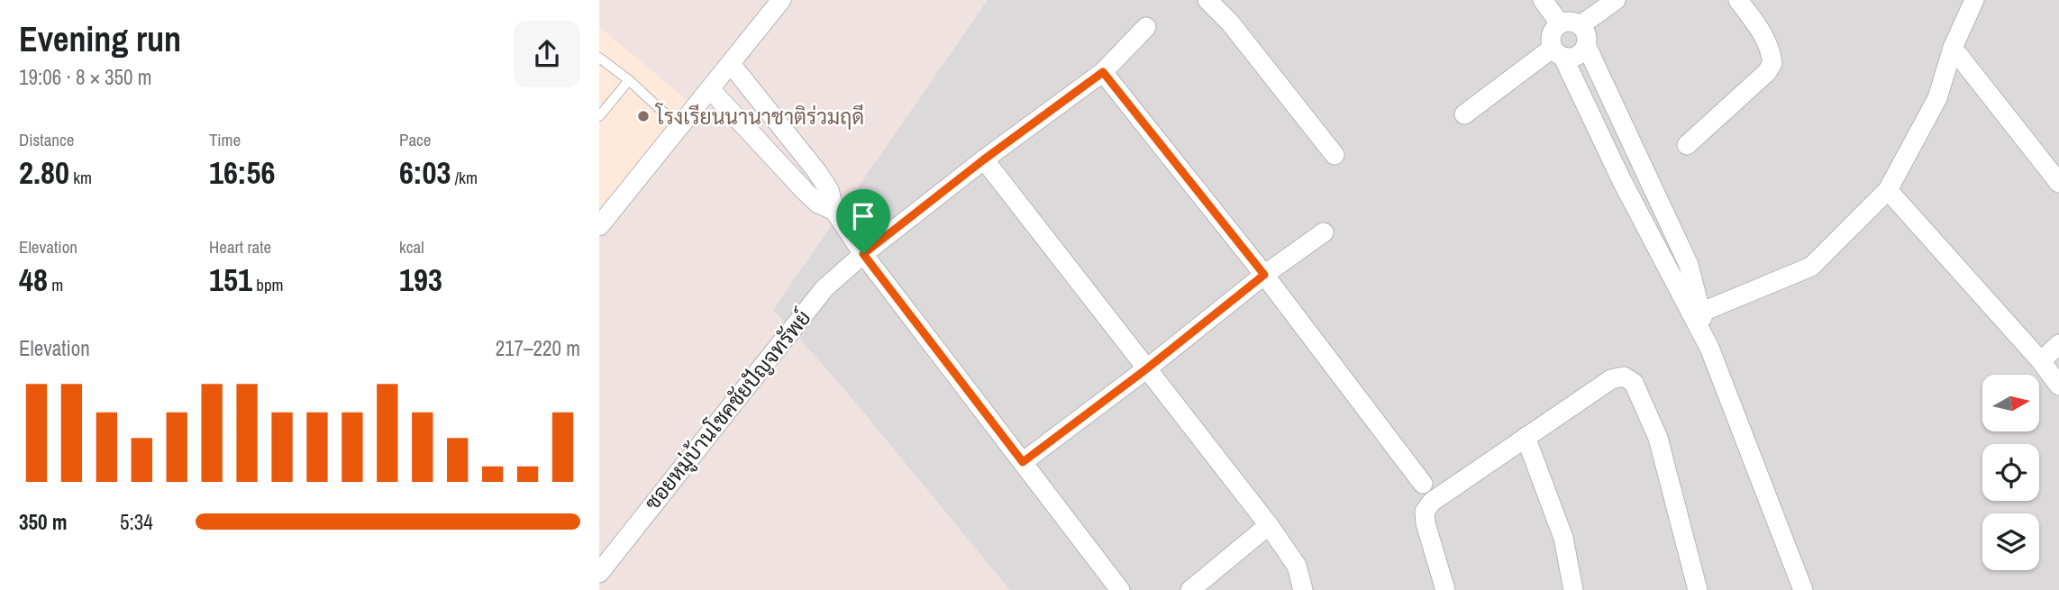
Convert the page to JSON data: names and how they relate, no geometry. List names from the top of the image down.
{
  "streets": {
    "street": ["ซอยหมู่บ้านโชคชัยปัญจทรัพย์"]
  },
  "places": ["โรงเรียนนานาชาติร่วมฤดี"],
  "north": "right",
  "page": {
    "heading": ["Evening run", "19:06 · 8 × 350 m"],
    "stats": [
      ["Distance", "2.80 km"],
      ["Time", "16:56"],
      ["Pace", "6:03 /km"],
      ["Elevation", "48 m"],
      ["Heart rate", "151 bpm"],
      ["kcal", "193"]
    ],
    "chart": ["Elevation", "217–220 m"],
    "list": [
      {
        "name": "350 m",
        "note": "5:34"
      }
    ]
  }
}
